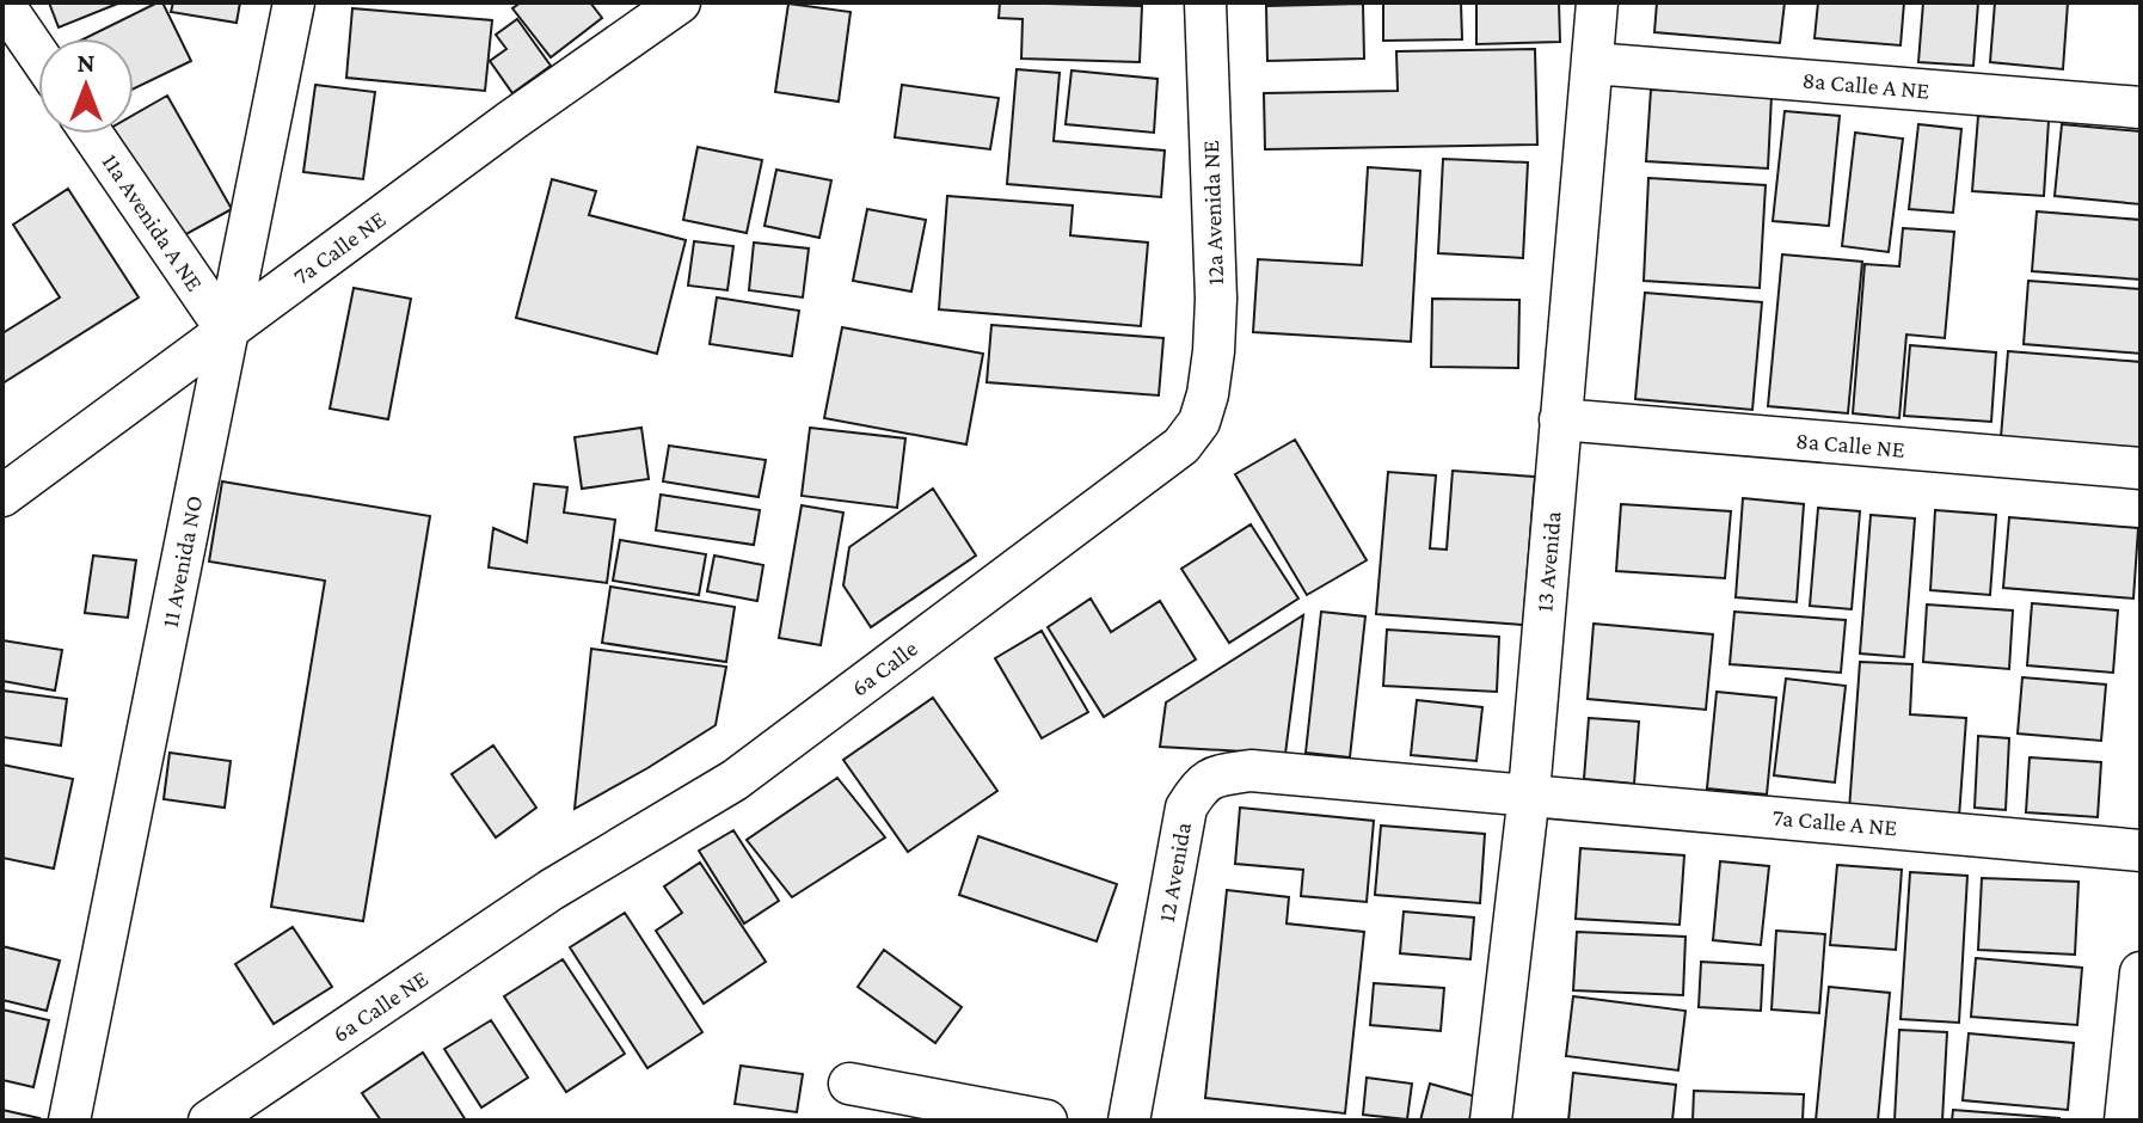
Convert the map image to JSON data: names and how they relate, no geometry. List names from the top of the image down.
{
  "streets": {
    "street": [
      "8a Calle A NE",
      "12a Avenida NE",
      "11a Avenida A NE",
      "7a Calle NE",
      "8a Calle NE",
      "11 Avenida NO",
      "13 Avenida",
      "6a Calle",
      "7a Calle A NE",
      "12 Avenida",
      "6a Calle NE"
    ]
  },
  "crossings": [
    ["8a Calle A NE", "13 Avenida"],
    ["12a Avenida NE", "6a Calle"],
    ["11a Avenida A NE", "7a Calle NE"],
    ["11a Avenida A NE", "11 Avenida NO"],
    ["7a Calle NE", "11 Avenida NO"],
    ["8a Calle NE", "13 Avenida"],
    ["13 Avenida", "7a Calle A NE"],
    ["13 Avenida", "12 Avenida"],
    ["6a Calle", "6a Calle NE"],
    ["7a Calle A NE", "12 Avenida"]
  ],
  "north": "top"
}
